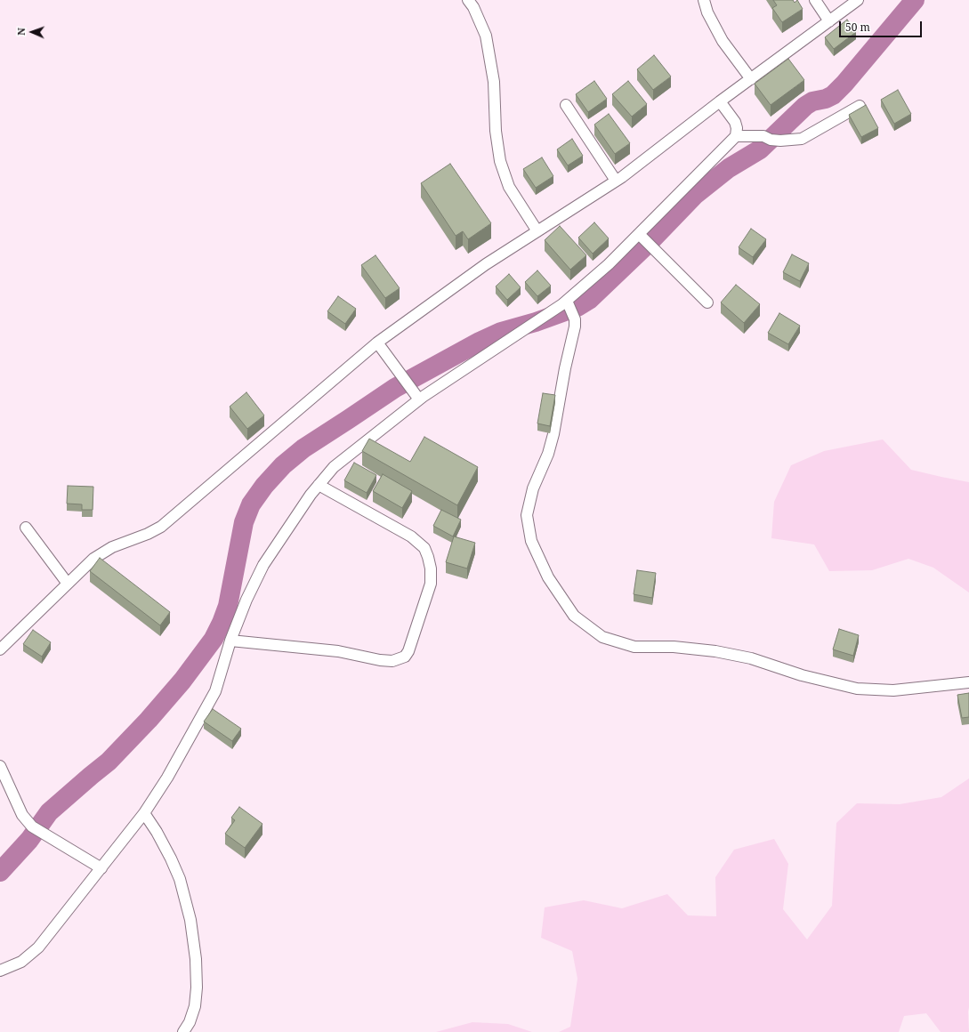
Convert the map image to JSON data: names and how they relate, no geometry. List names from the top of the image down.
{
  "scale_bar": "50 m",
  "north": "left"
}
